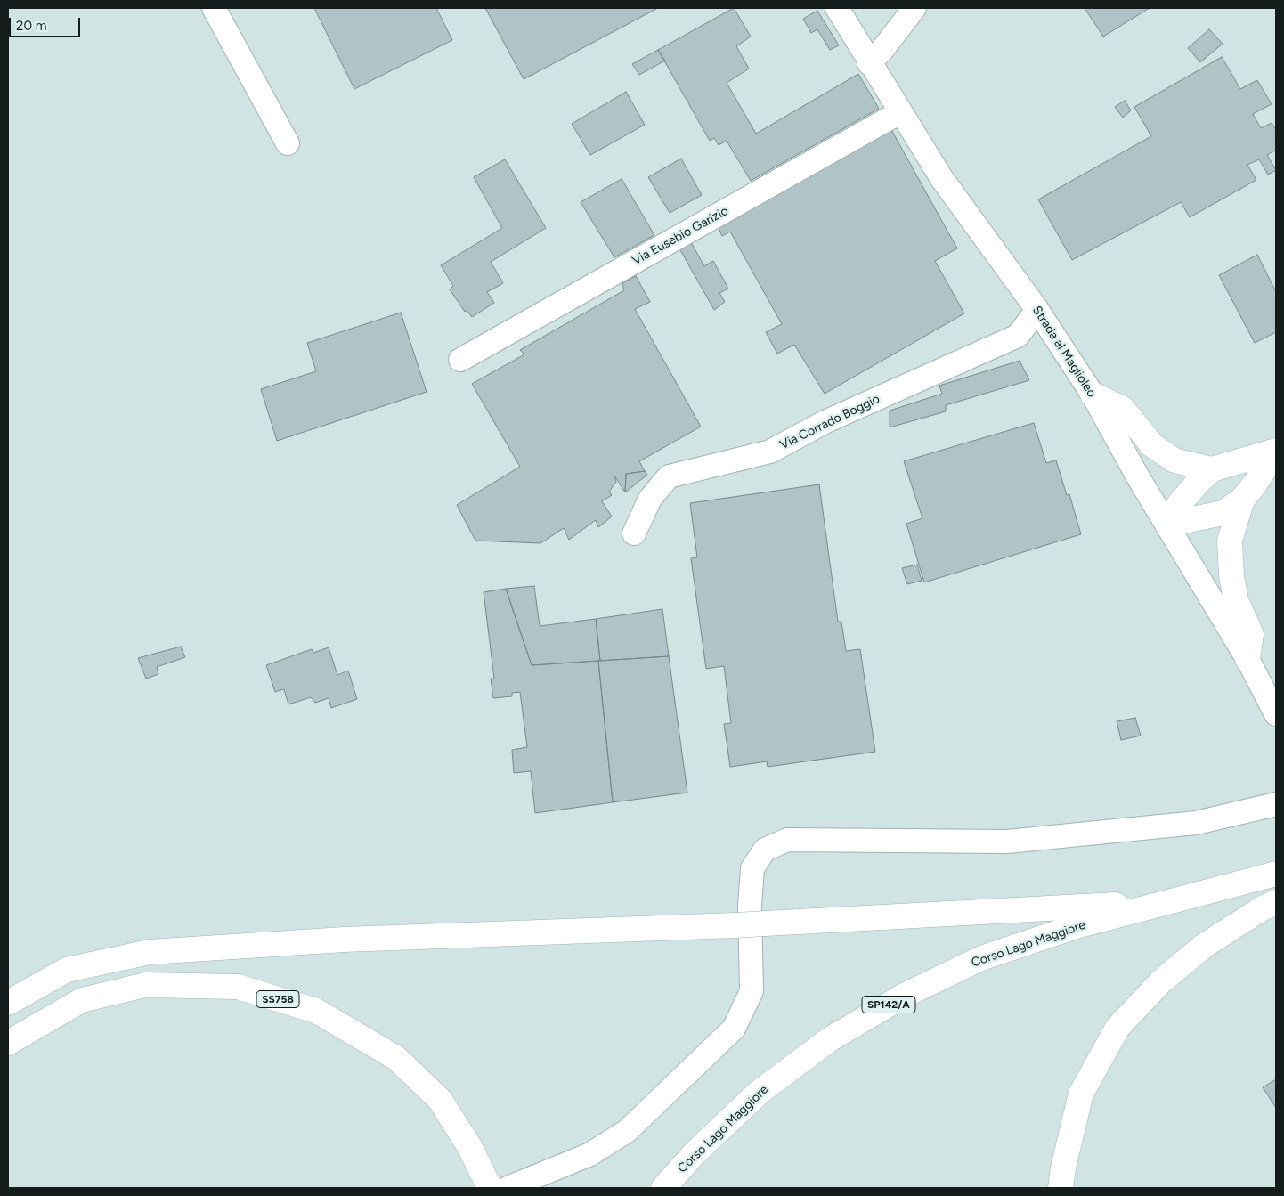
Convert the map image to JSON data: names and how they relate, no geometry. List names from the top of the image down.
{
  "streets": {
    "highway": ["Corso Lago Maggiore", "SS758", "SP142/A"],
    "street": ["Via Eusebio Garizio", "Strada al Maglioleo", "Via Corrado Boggio"]
  },
  "crossings": [
    ["Via Eusebio Garizio", "Strada al Maglioleo"],
    ["Strada al Maglioleo", "Via Corrado Boggio"]
  ],
  "scale_bar": "20 m"
}
